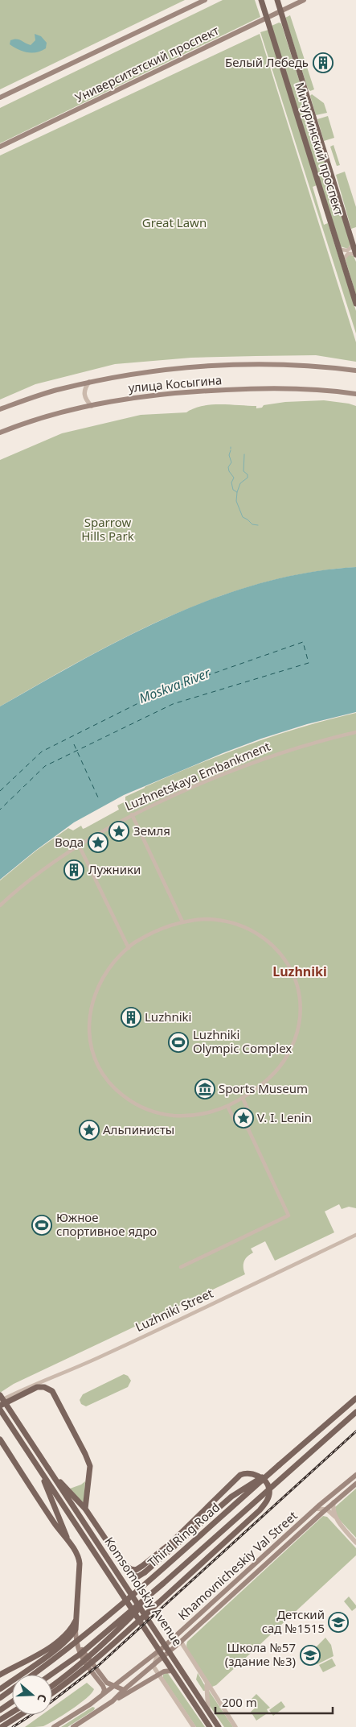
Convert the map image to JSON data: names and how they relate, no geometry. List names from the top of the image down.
{
  "streets": {
    "main road": [
      "Университетский проспект",
      "Мичуринский проспект",
      "улица Косыгина",
      "Third Ring Road",
      "Khamovnicheskiy Val Street",
      "Komsomolskiy Avenue"
    ],
    "street": ["Luzhnetskaya Embankment", "Luzhniki Street"]
  },
  "crossings": [
    ["Университетский проспект", "Мичуринский проспект"],
    ["Khamovnicheskiy Val Street", "Komsomolskiy Avenue"]
  ],
  "districts": ["Luzhniki"],
  "water": ["Moskva River"],
  "parks": ["Great Lawn", "Sparrow Hills Park"],
  "places": {
    "building": ["Белый Лебедь", "Лужники", "Luzhniki"],
    "place": [
      "Земля",
      "Вода",
      "V. I. Lenin",
      "Альпинисты"
    ],
    "sports": ["Luzhniki Olympic Complex", "Южное спортивное ядро"],
    "museum": ["Sports Museum"],
    "school or university": ["Детский сад №1515", "Школа №57 (здание №3)"]
  },
  "scale_bar": "200 m",
  "north": "right"
}
